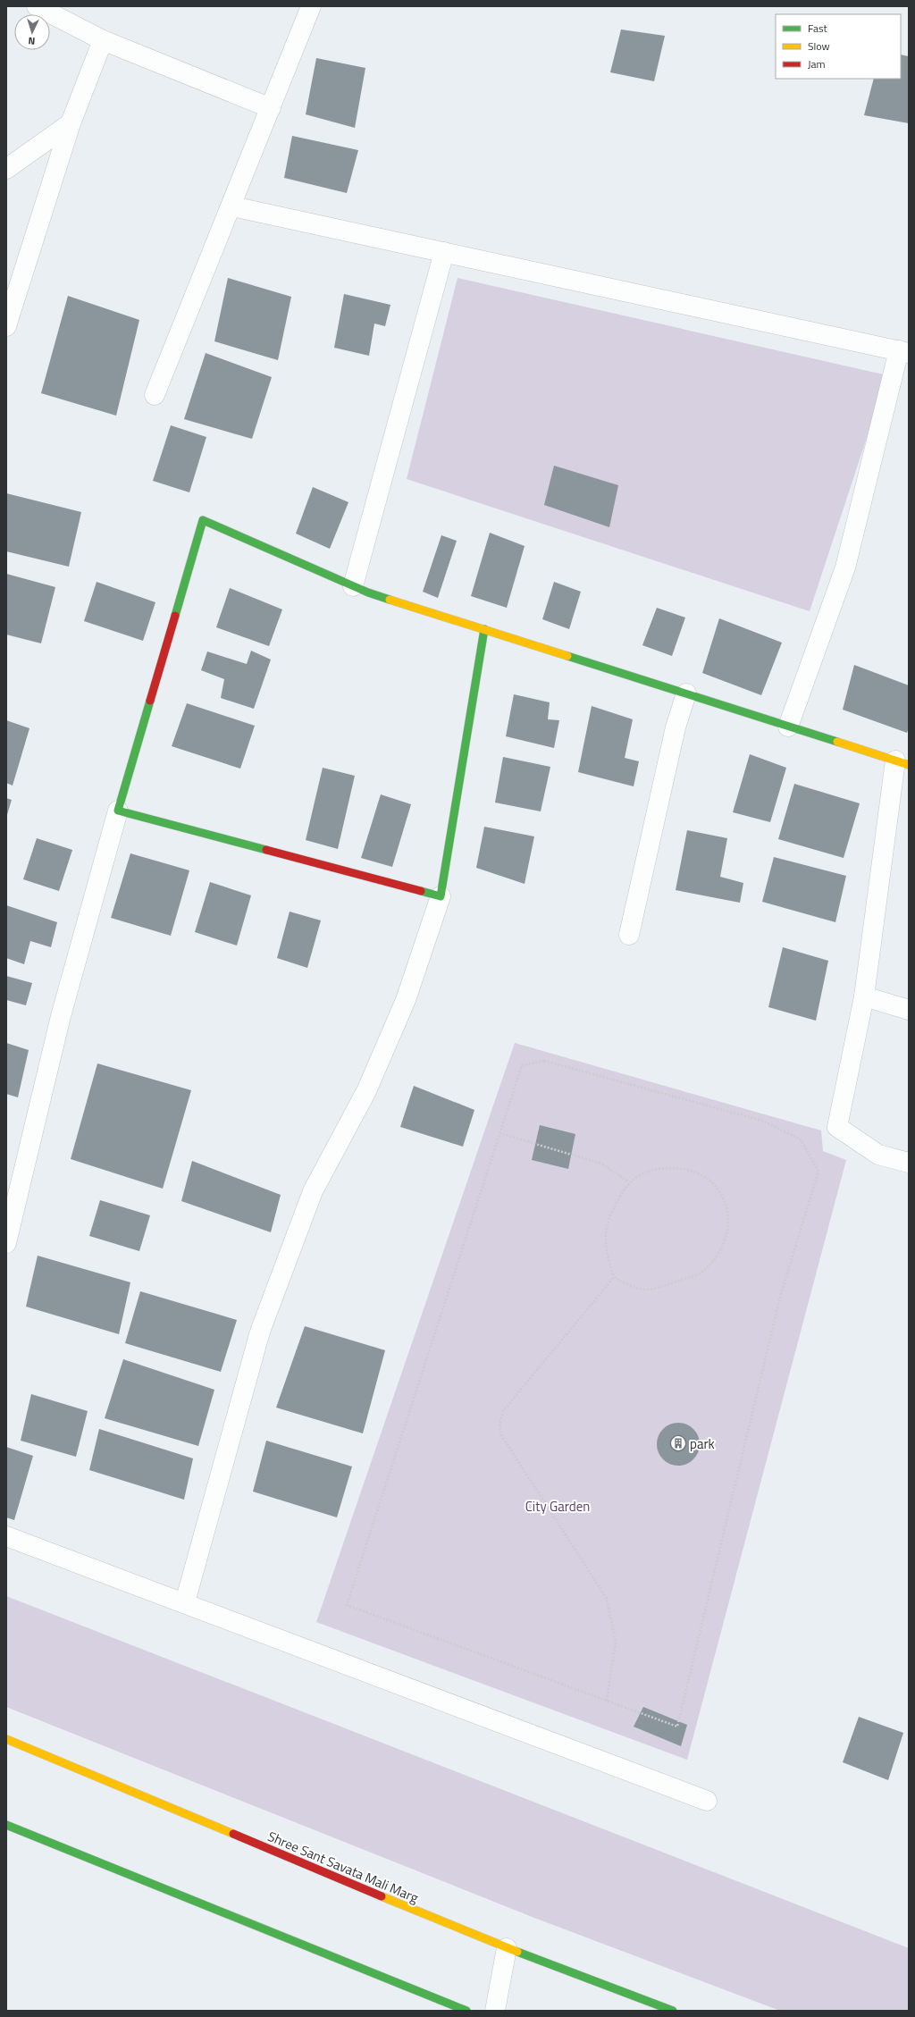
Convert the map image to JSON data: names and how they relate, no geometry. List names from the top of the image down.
{
  "streets": {
    "street": ["Shree Sant Savata Mali Marg"]
  },
  "parks": ["City Garden"],
  "places": {
    "building": ["park"]
  },
  "legend": ["Fast", "Slow", "Jam"],
  "north": "bottom"
}
